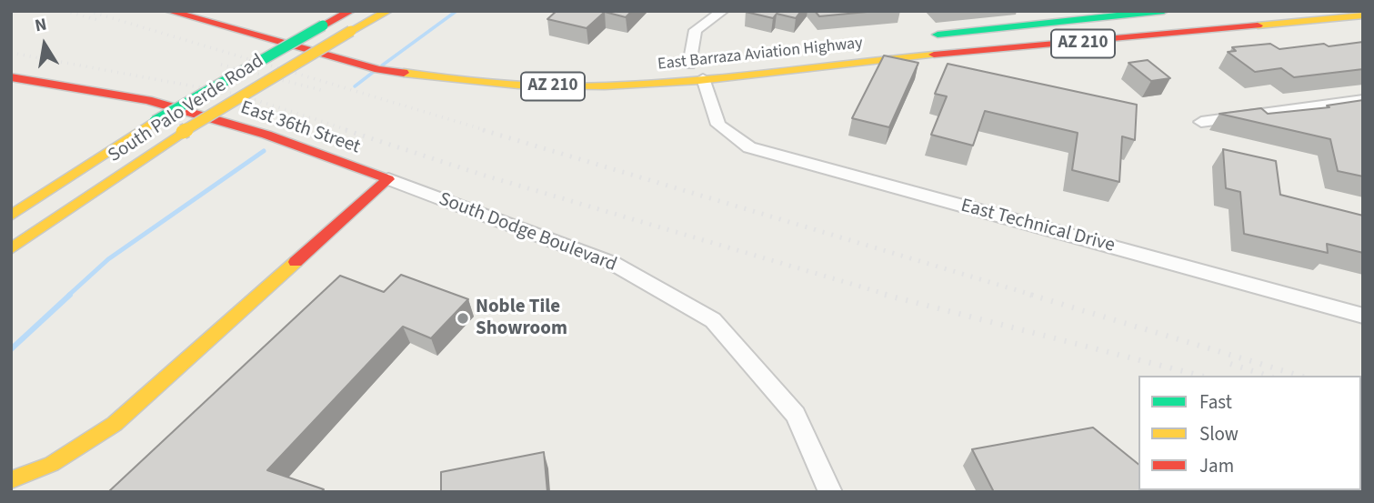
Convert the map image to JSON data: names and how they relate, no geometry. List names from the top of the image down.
{
  "streets": {
    "main road": [
      "AZ 210",
      "East Barraza Aviation Highway",
      "South Palo Verde Road",
      "East 36th Street"
    ],
    "street": ["East Technical Drive", "South Dodge Boulevard"]
  },
  "crossings": [
    ["East Barraza Aviation Highway", "East Technical Drive"],
    ["East 36th Street", "South Dodge Boulevard"]
  ],
  "places": ["Noble Tile Showroom"],
  "legend": ["Fast", "Slow", "Jam"],
  "north": "top"
}
